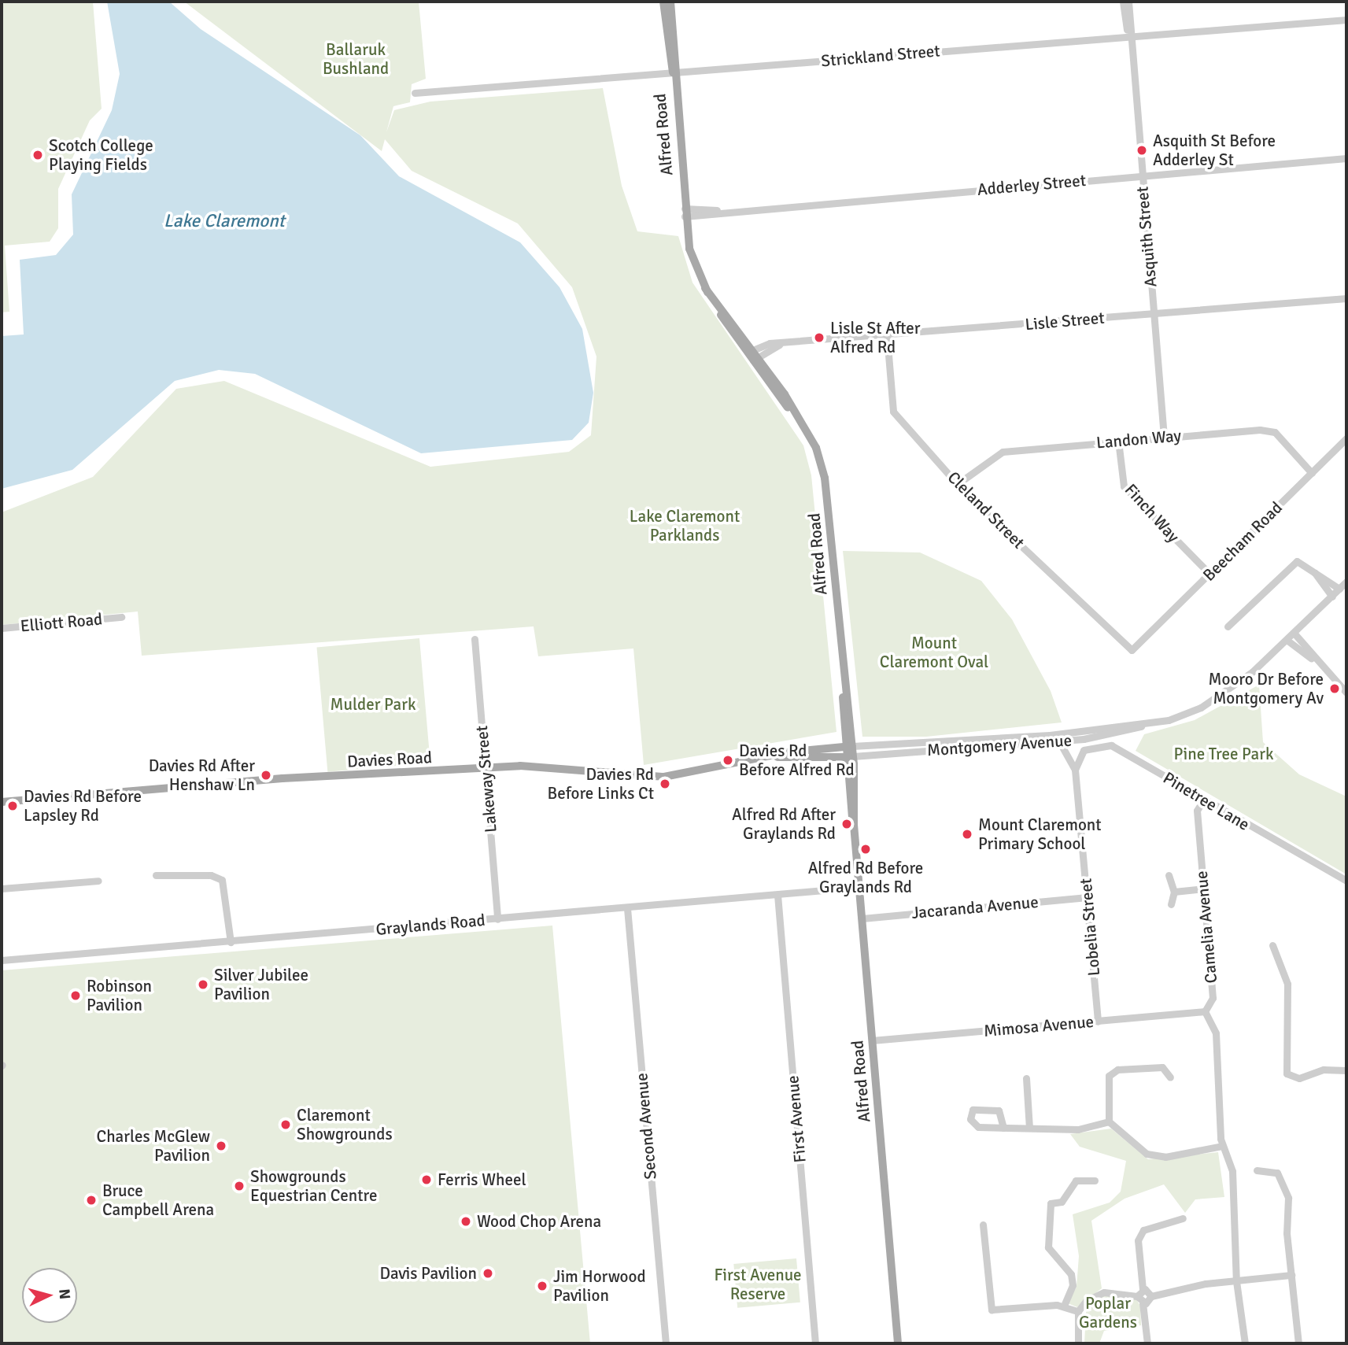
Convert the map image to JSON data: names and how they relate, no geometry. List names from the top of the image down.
{
  "streets": {
    "main road": ["Alfred Road", "Davies Road"],
    "street": [
      "Strickland Street",
      "Adderley Street",
      "Asquith Street",
      "Lisle Street",
      "Landon Way",
      "Cleland Street",
      "Finch Way",
      "Beecham Road",
      "Elliott Road",
      "Montgomery Avenue",
      "Lakeway Street",
      "Pinetree Lane",
      "Jacaranda Avenue",
      "Graylands Road",
      "Lobelia Street",
      "Camelia Avenue",
      "Mimosa Avenue",
      "First Avenue",
      "Second Avenue"
    ]
  },
  "crossings": [
    ["Strickland Street", "Alfred Road"],
    ["Strickland Street", "Asquith Street"],
    ["Alfred Road", "Adderley Street"],
    ["Alfred Road", "Lisle Street"],
    ["Alfred Road", "Montgomery Avenue"],
    ["Alfred Road", "Davies Road"],
    ["Alfred Road", "Jacaranda Avenue"],
    ["Alfred Road", "Graylands Road"],
    ["Alfred Road", "Mimosa Avenue"],
    ["Adderley Street", "Asquith Street"],
    ["Asquith Street", "Lisle Street"],
    ["Asquith Street", "Landon Way"],
    ["Lisle Street", "Cleland Street"],
    ["Landon Way", "Cleland Street"],
    ["Landon Way", "Finch Way"],
    ["Landon Way", "Beecham Road"],
    ["Cleland Street", "Beecham Road"],
    ["Finch Way", "Beecham Road"],
    ["Montgomery Avenue", "Davies Road"],
    ["Montgomery Avenue", "Lobelia Street"],
    ["Davies Road", "Lakeway Street"],
    ["Lakeway Street", "Graylands Road"],
    ["Pinetree Lane", "Lobelia Street"],
    ["Pinetree Lane", "Camelia Avenue"],
    ["Jacaranda Avenue", "Lobelia Street"],
    ["Graylands Road", "First Avenue"],
    ["Graylands Road", "Second Avenue"],
    ["Lobelia Street", "Mimosa Avenue"],
    ["Camelia Avenue", "Mimosa Avenue"]
  ],
  "water": ["Lake Claremont"],
  "parks": [
    "Ballaruk Bushland",
    "Lake Claremont Parklands",
    "Mount Claremont Oval",
    "Mulder Park",
    "Pine Tree Park",
    "First Avenue Reserve",
    "Poplar Gardens"
  ],
  "places": [
    "Asquith St Before Adderley St",
    "Scotch College Playing Fields",
    "Lisle St After Alfred Rd",
    "Mooro Dr Before Montgomery Av",
    "Davies Rd Before Alfred Rd",
    "Davies Rd After Henshaw Ln",
    "Davies Rd Before Links Ct",
    "Davies Rd Before Lapsley Rd",
    "Alfred Rd After Graylands Rd",
    "Mount Claremont Primary School",
    "Alfred Rd Before Graylands Rd",
    "Silver Jubilee Pavilion",
    "Robinson Pavilion",
    "Claremont Showgrounds",
    "Charles McGlew Pavilion",
    "Ferris Wheel",
    "Showgrounds Equestrian Centre",
    "Bruce Campbell Arena",
    "Wood Chop Arena",
    "Davis Pavilion",
    "Jim Horwood Pavilion"
  ],
  "north": "right"
}
